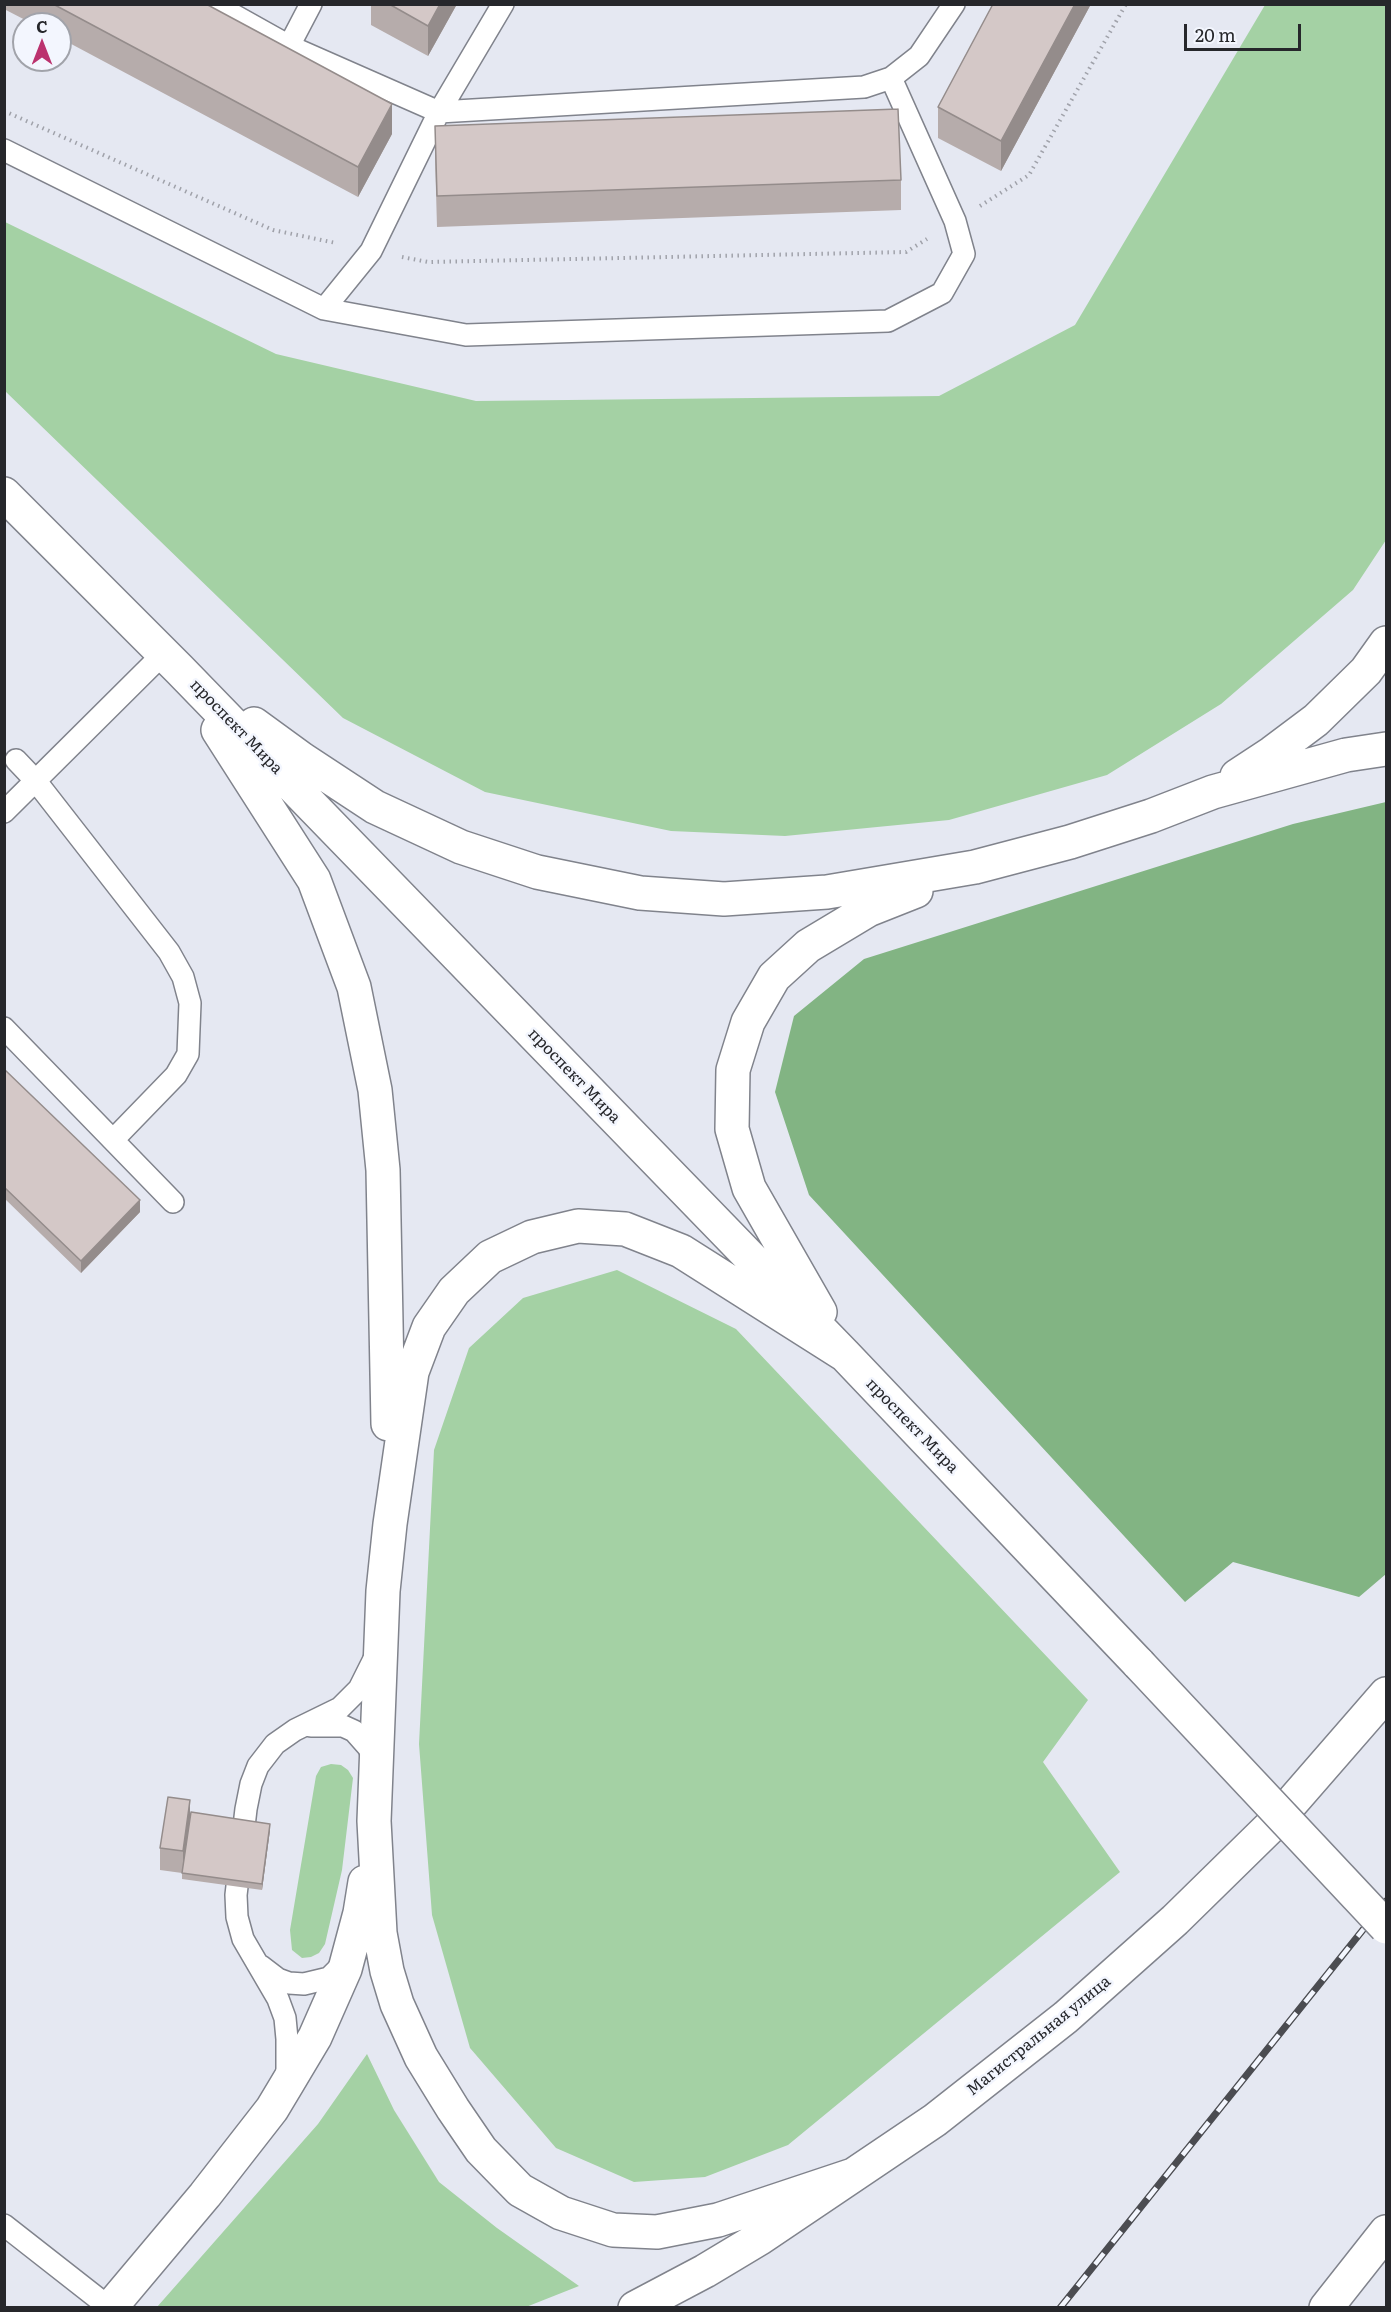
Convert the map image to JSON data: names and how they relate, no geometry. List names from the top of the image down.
{
  "streets": {
    "main road": ["проспект Мира", "Магистральная улица"]
  },
  "scale_bar": "20 m",
  "north": "top"
}
